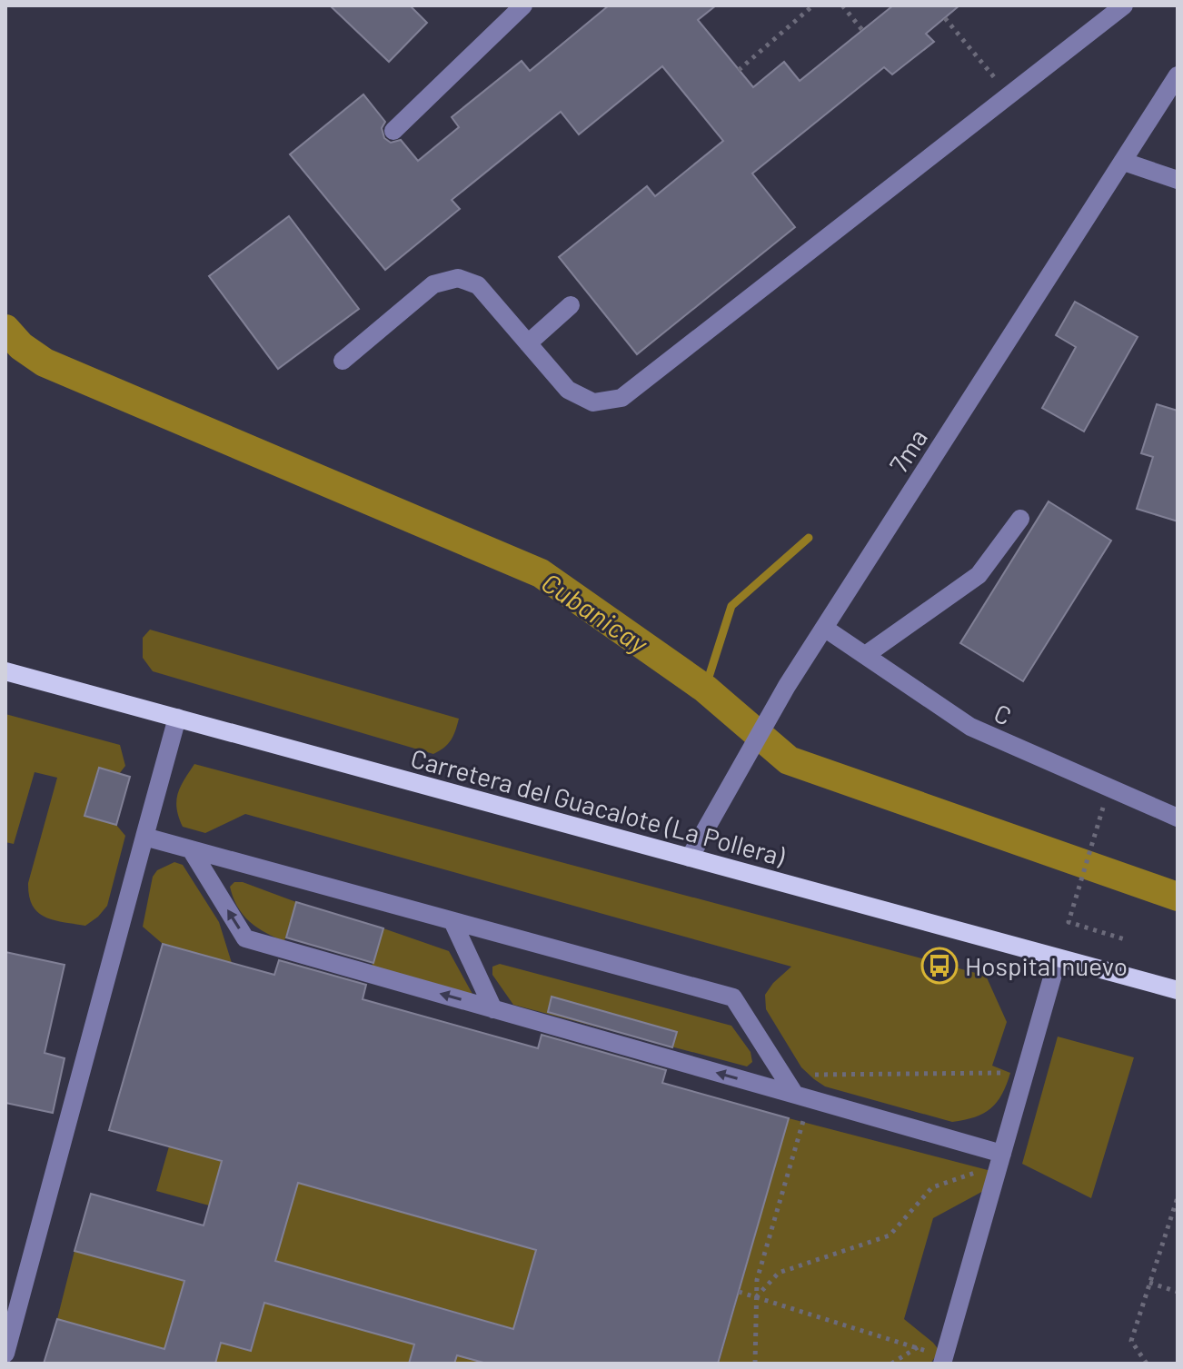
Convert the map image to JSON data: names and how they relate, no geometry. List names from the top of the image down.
{
  "streets": {
    "main road": ["Carretera del Guacalote (La Pollera)"],
    "street": ["7ma", "C"]
  },
  "crossings": [
    ["7ma", "C"],
    ["7ma", "Carretera del Guacalote (La Pollera)"]
  ],
  "water": ["Cubanicay"],
  "places": {
    "bus stop": ["Hospital nuevo"]
  }
}
